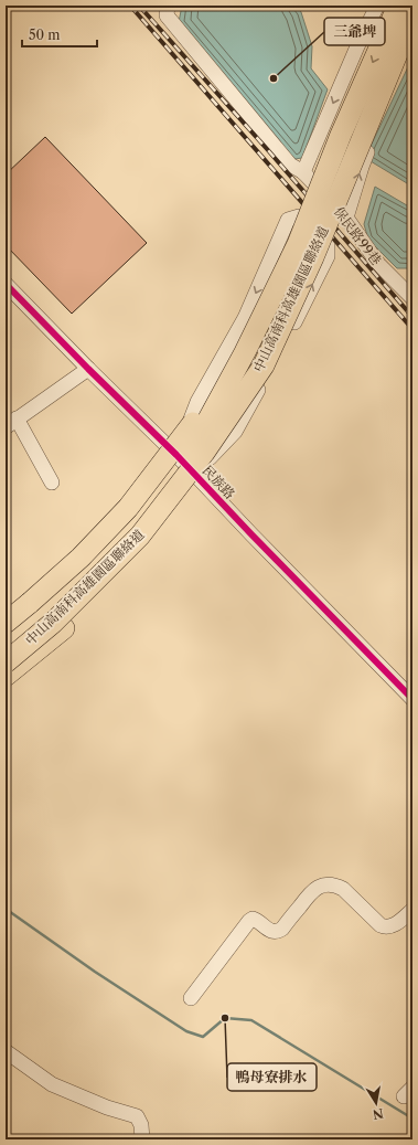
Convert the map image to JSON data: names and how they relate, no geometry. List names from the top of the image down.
{
  "streets": {
    "highway": ["中山高南科高雄園區聯絡道"],
    "street": ["保民路99巷", "民族路"]
  },
  "places": ["三爺埤", "鴨母寮排水"],
  "scale_bar": "50 m",
  "north": "bottom"
}
